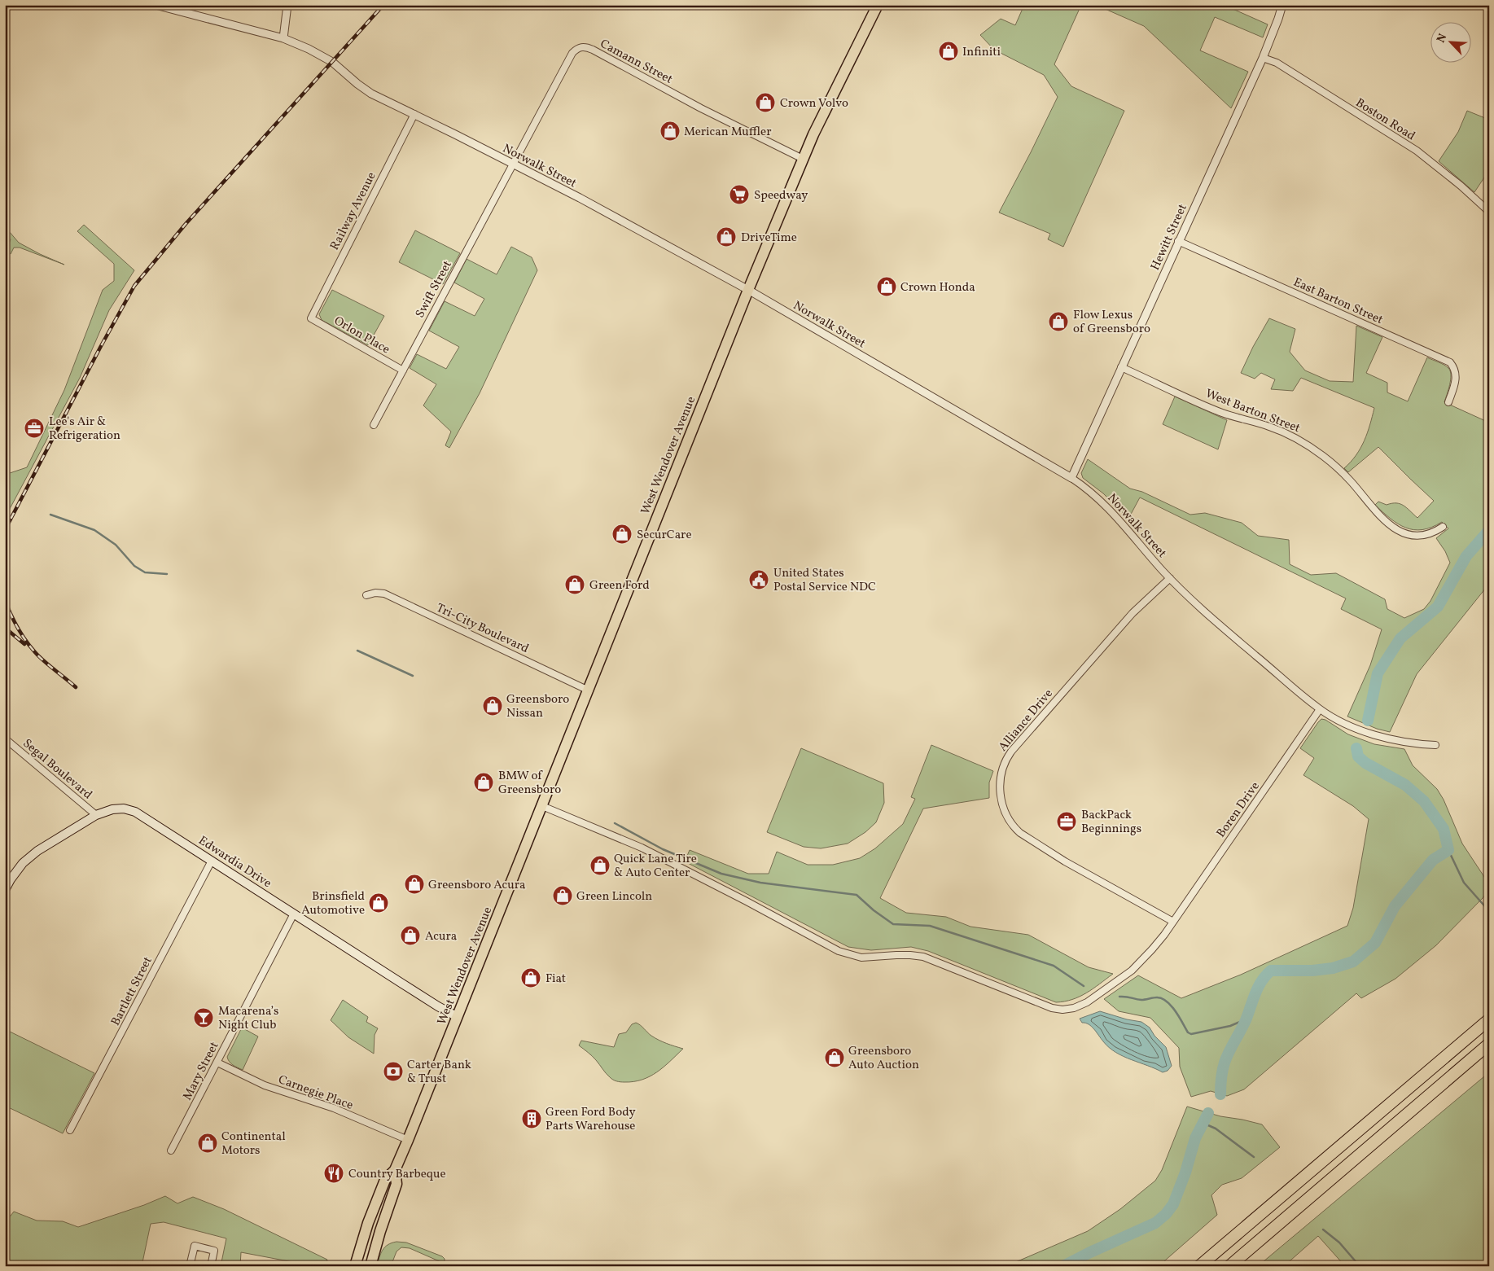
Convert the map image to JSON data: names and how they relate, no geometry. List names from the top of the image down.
{
  "streets": {
    "highway": ["West Wendover Avenue"],
    "main road": ["Edwardia Drive"],
    "street": [
      "Camann Street",
      "Boston Road",
      "Norwalk Street",
      "Railway Avenue",
      "Hewitt Street",
      "Swift Street",
      "East Barton Street",
      "Orlon Place",
      "West Barton Street",
      "Tri-City Boulevard",
      "Alliance Drive",
      "Segal Boulevard",
      "Boren Drive",
      "Bartlett Street",
      "Mary Street",
      "Carnegie Place"
    ]
  },
  "crossings": [
    ["Camann Street", "Norwalk Street"],
    ["Camann Street", "Swift Street"],
    ["Camann Street", "West Wendover Avenue"],
    ["Boston Road", "Hewitt Street"],
    ["Norwalk Street", "Railway Avenue"],
    ["Norwalk Street", "Hewitt Street"],
    ["Norwalk Street", "Swift Street"],
    ["Norwalk Street", "West Wendover Avenue"],
    ["Norwalk Street", "Alliance Drive"],
    ["Norwalk Street", "Boren Drive"],
    ["Railway Avenue", "Orlon Place"],
    ["Hewitt Street", "East Barton Street"],
    ["Hewitt Street", "West Barton Street"],
    ["Swift Street", "Orlon Place"],
    ["West Wendover Avenue", "Tri-City Boulevard"],
    ["West Wendover Avenue", "Boren Drive"],
    ["West Wendover Avenue", "Edwardia Drive"],
    ["West Wendover Avenue", "Carnegie Place"],
    ["Alliance Drive", "Boren Drive"],
    ["Segal Boulevard", "Edwardia Drive"],
    ["Edwardia Drive", "Bartlett Street"],
    ["Edwardia Drive", "Mary Street"],
    ["Mary Street", "Carnegie Place"]
  ],
  "places": {
    "shop": [
      "Infiniti",
      "Crown Volvo",
      "Merican Muffler",
      "DriveTime",
      "Crown Honda",
      "Flow Lexus of Greensboro",
      "SecurCare",
      "Green Ford",
      "Greensboro Nissan",
      "BMW of Greensboro",
      "Quick Lane Tire & Auto Center",
      "Greensboro Acura",
      "Green Lincoln",
      "Brinsfield Automotive",
      "Acura",
      "Fiat",
      "Greensboro Auto Auction",
      "Continental Motors"
    ],
    "supermarket": ["Speedway"],
    "office": ["Lee's Air & Refrigeration", "BackPack Beginnings"],
    "public building": ["United States Postal Service NDC"],
    "bar": ["Macarena’s Night Club"],
    "bank": ["Carter Bank & Trust"],
    "building": ["Green Ford Body Parts Warehouse"],
    "restaurant": ["Country Barbeque"]
  },
  "north": "top left"
}
